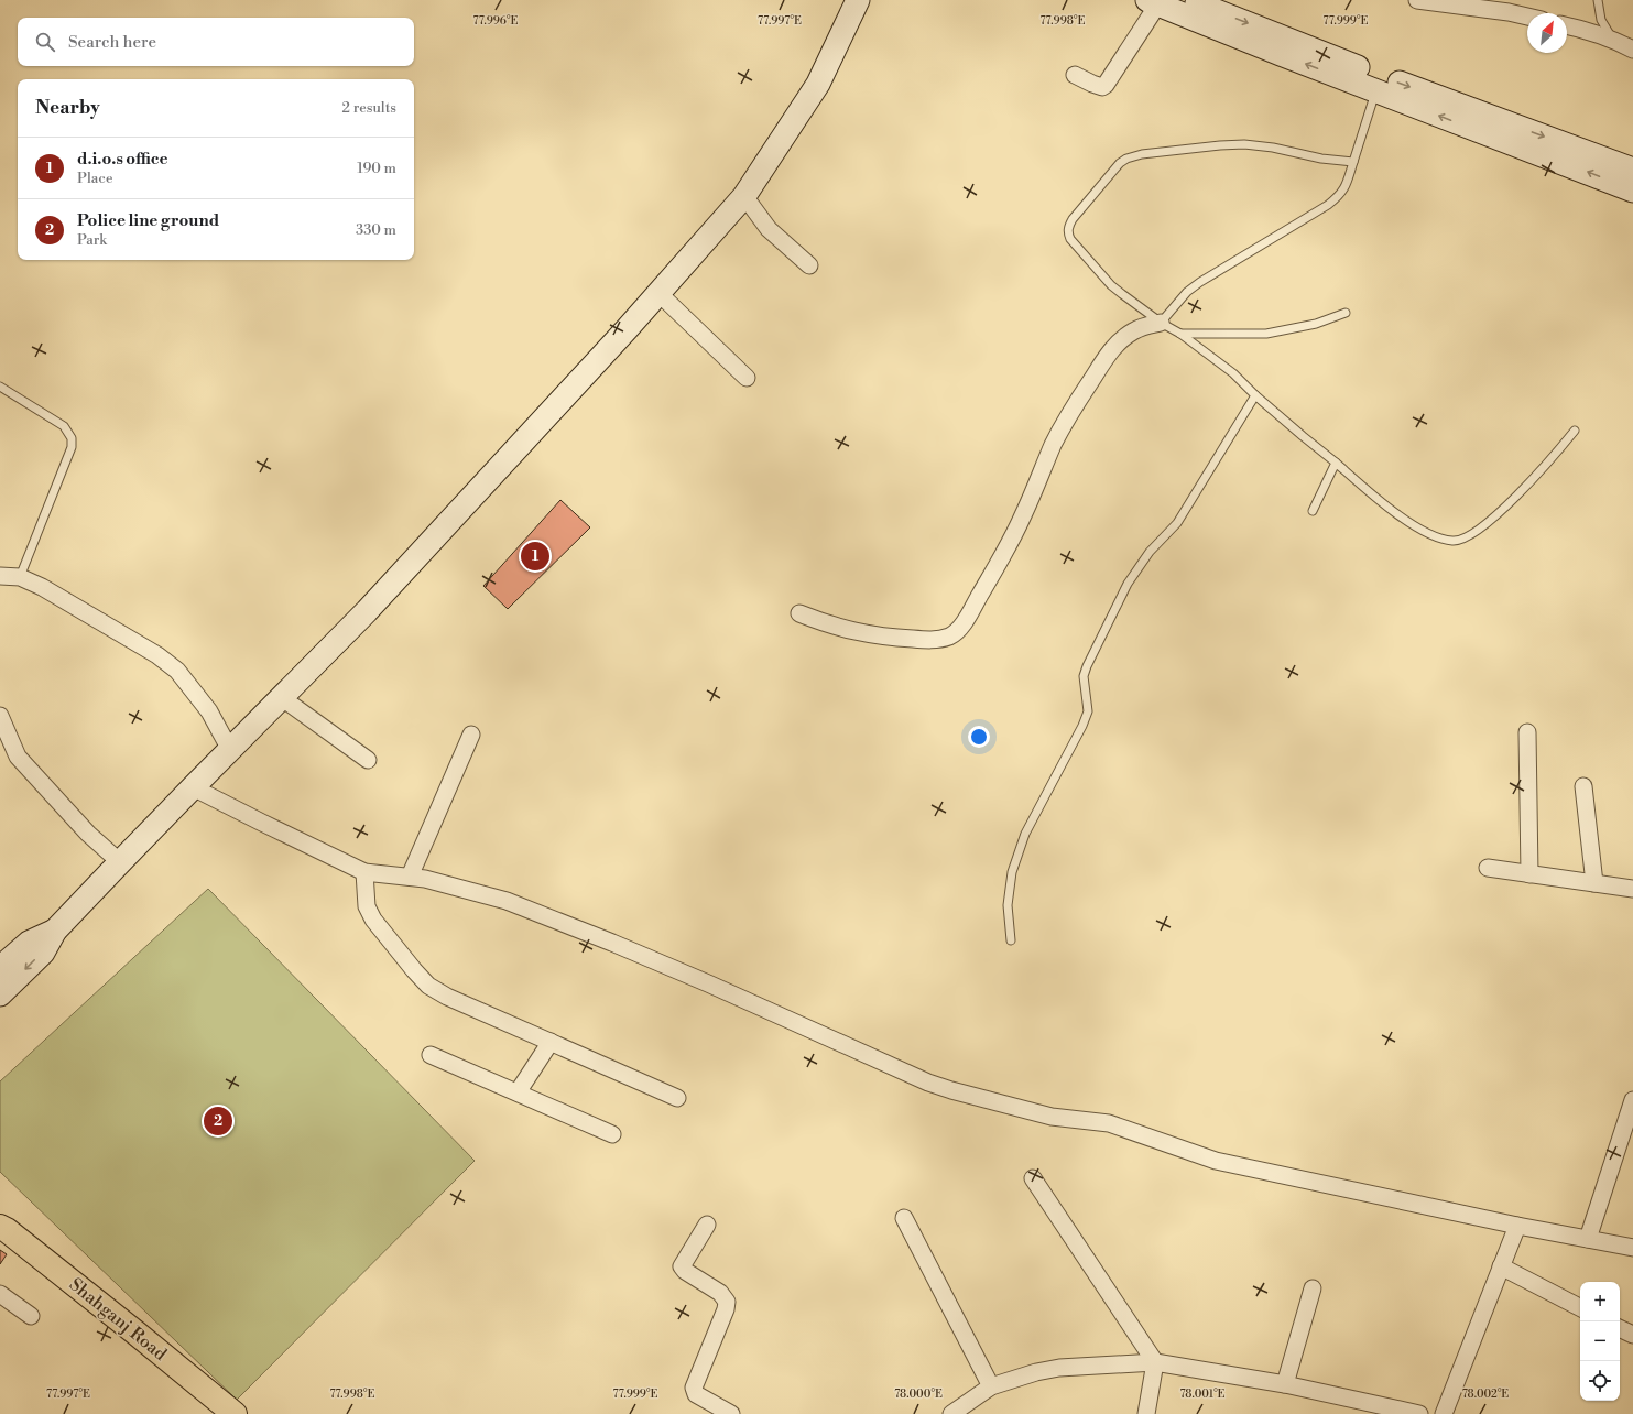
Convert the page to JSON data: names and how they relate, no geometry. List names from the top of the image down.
{
  "streets": {
    "main road": ["Shahganj Road"]
  },
  "north": "top right",
  "page": {
    "search": "Search here",
    "heading": ["Nearby", "2 results"],
    "list": [
      {
        "mark": "1",
        "name": "d.i.o.s office",
        "note": "Place",
        "value": "190 m"
      },
      {
        "mark": "2",
        "name": "Police line ground",
        "note": "Park",
        "value": "330 m"
      }
    ],
    "pins": ["1", "2"],
    "map_buttons": ["+", "−"]
  },
  "coordinates": [
    "77.996°E",
    "77.997°E",
    "77.998°E",
    "77.999°E",
    "78.000°E",
    "78.001°E",
    "78.002°E"
  ]
}
